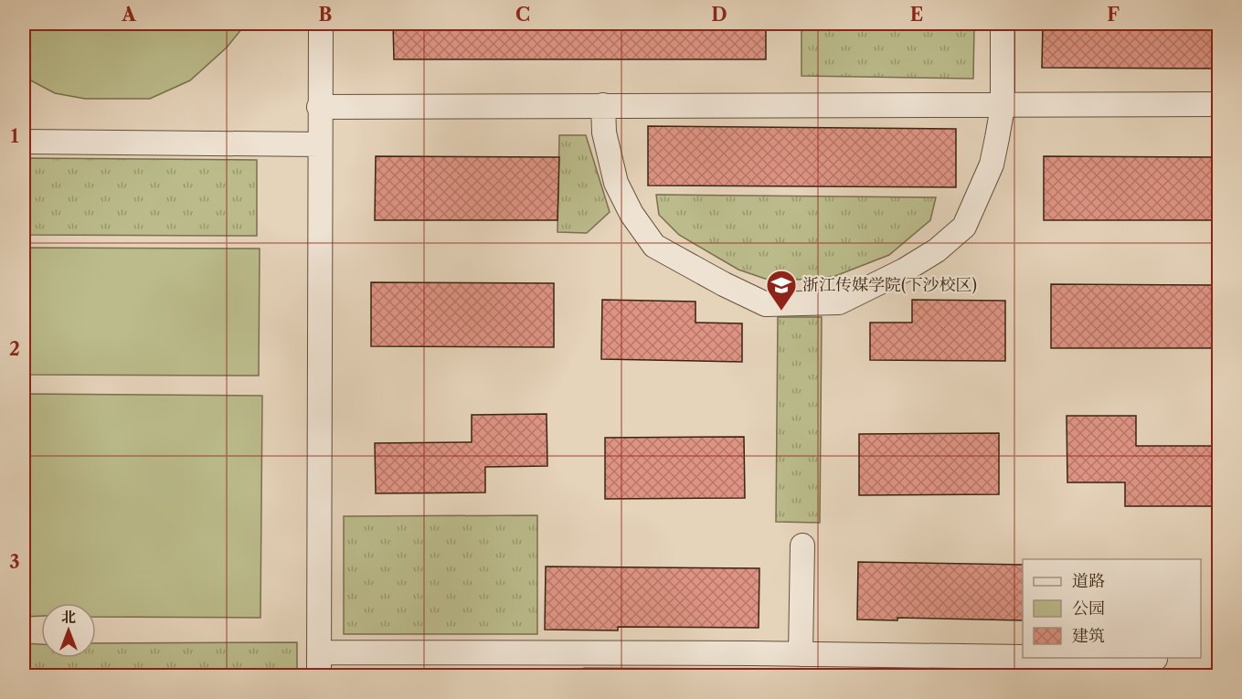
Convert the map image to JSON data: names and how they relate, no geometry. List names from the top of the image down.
{
  "places": {
    "school or university": ["浙江传媒学院(下沙校区)"]
  },
  "legend": ["道路", "公园", "建筑"],
  "north": "top",
  "grid": {
    "columns": [
      "A",
      "B",
      "C",
      "D",
      "E",
      "F"
    ],
    "rows": ["1", "2", "3"]
  }
}
